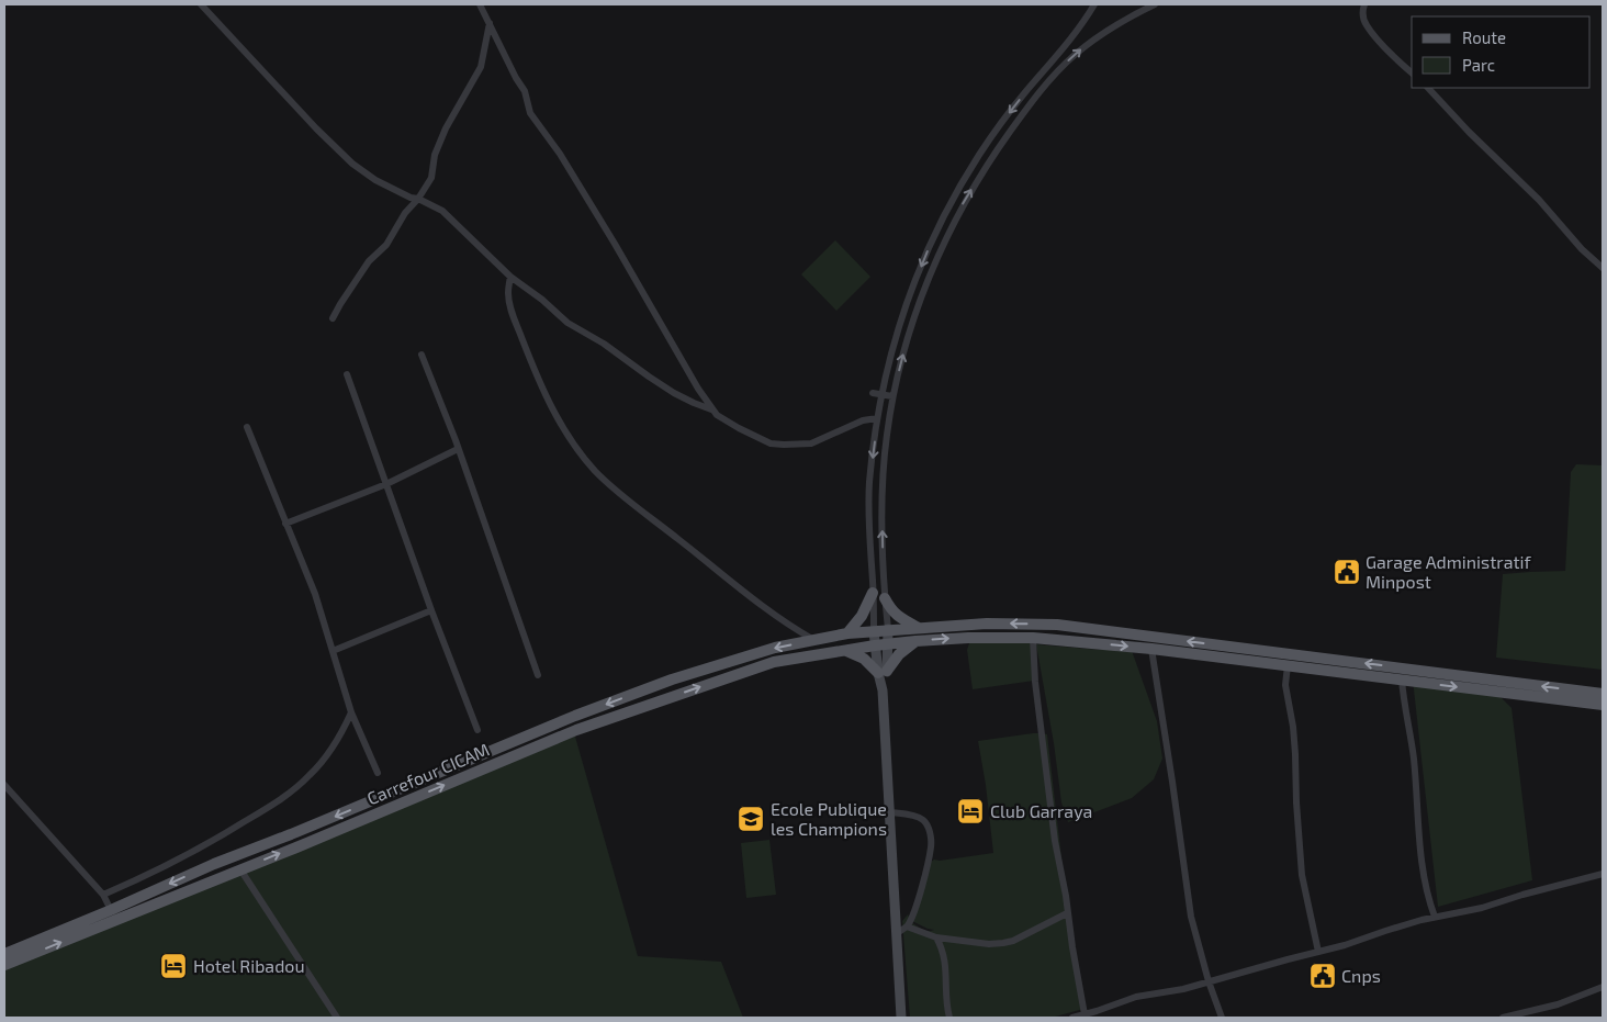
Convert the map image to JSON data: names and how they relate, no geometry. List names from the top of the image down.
{
  "streets": {
    "main road": ["Carrefour CICAM"]
  },
  "places": {
    "public building": ["Garage Administratif Minpost", "Cnps"],
    "hotel": ["Club Garraya", "Hotel Ribadou"],
    "school or university": ["Ecole Publique les Champions"]
  },
  "legend": ["Route", "Parc"]
}
